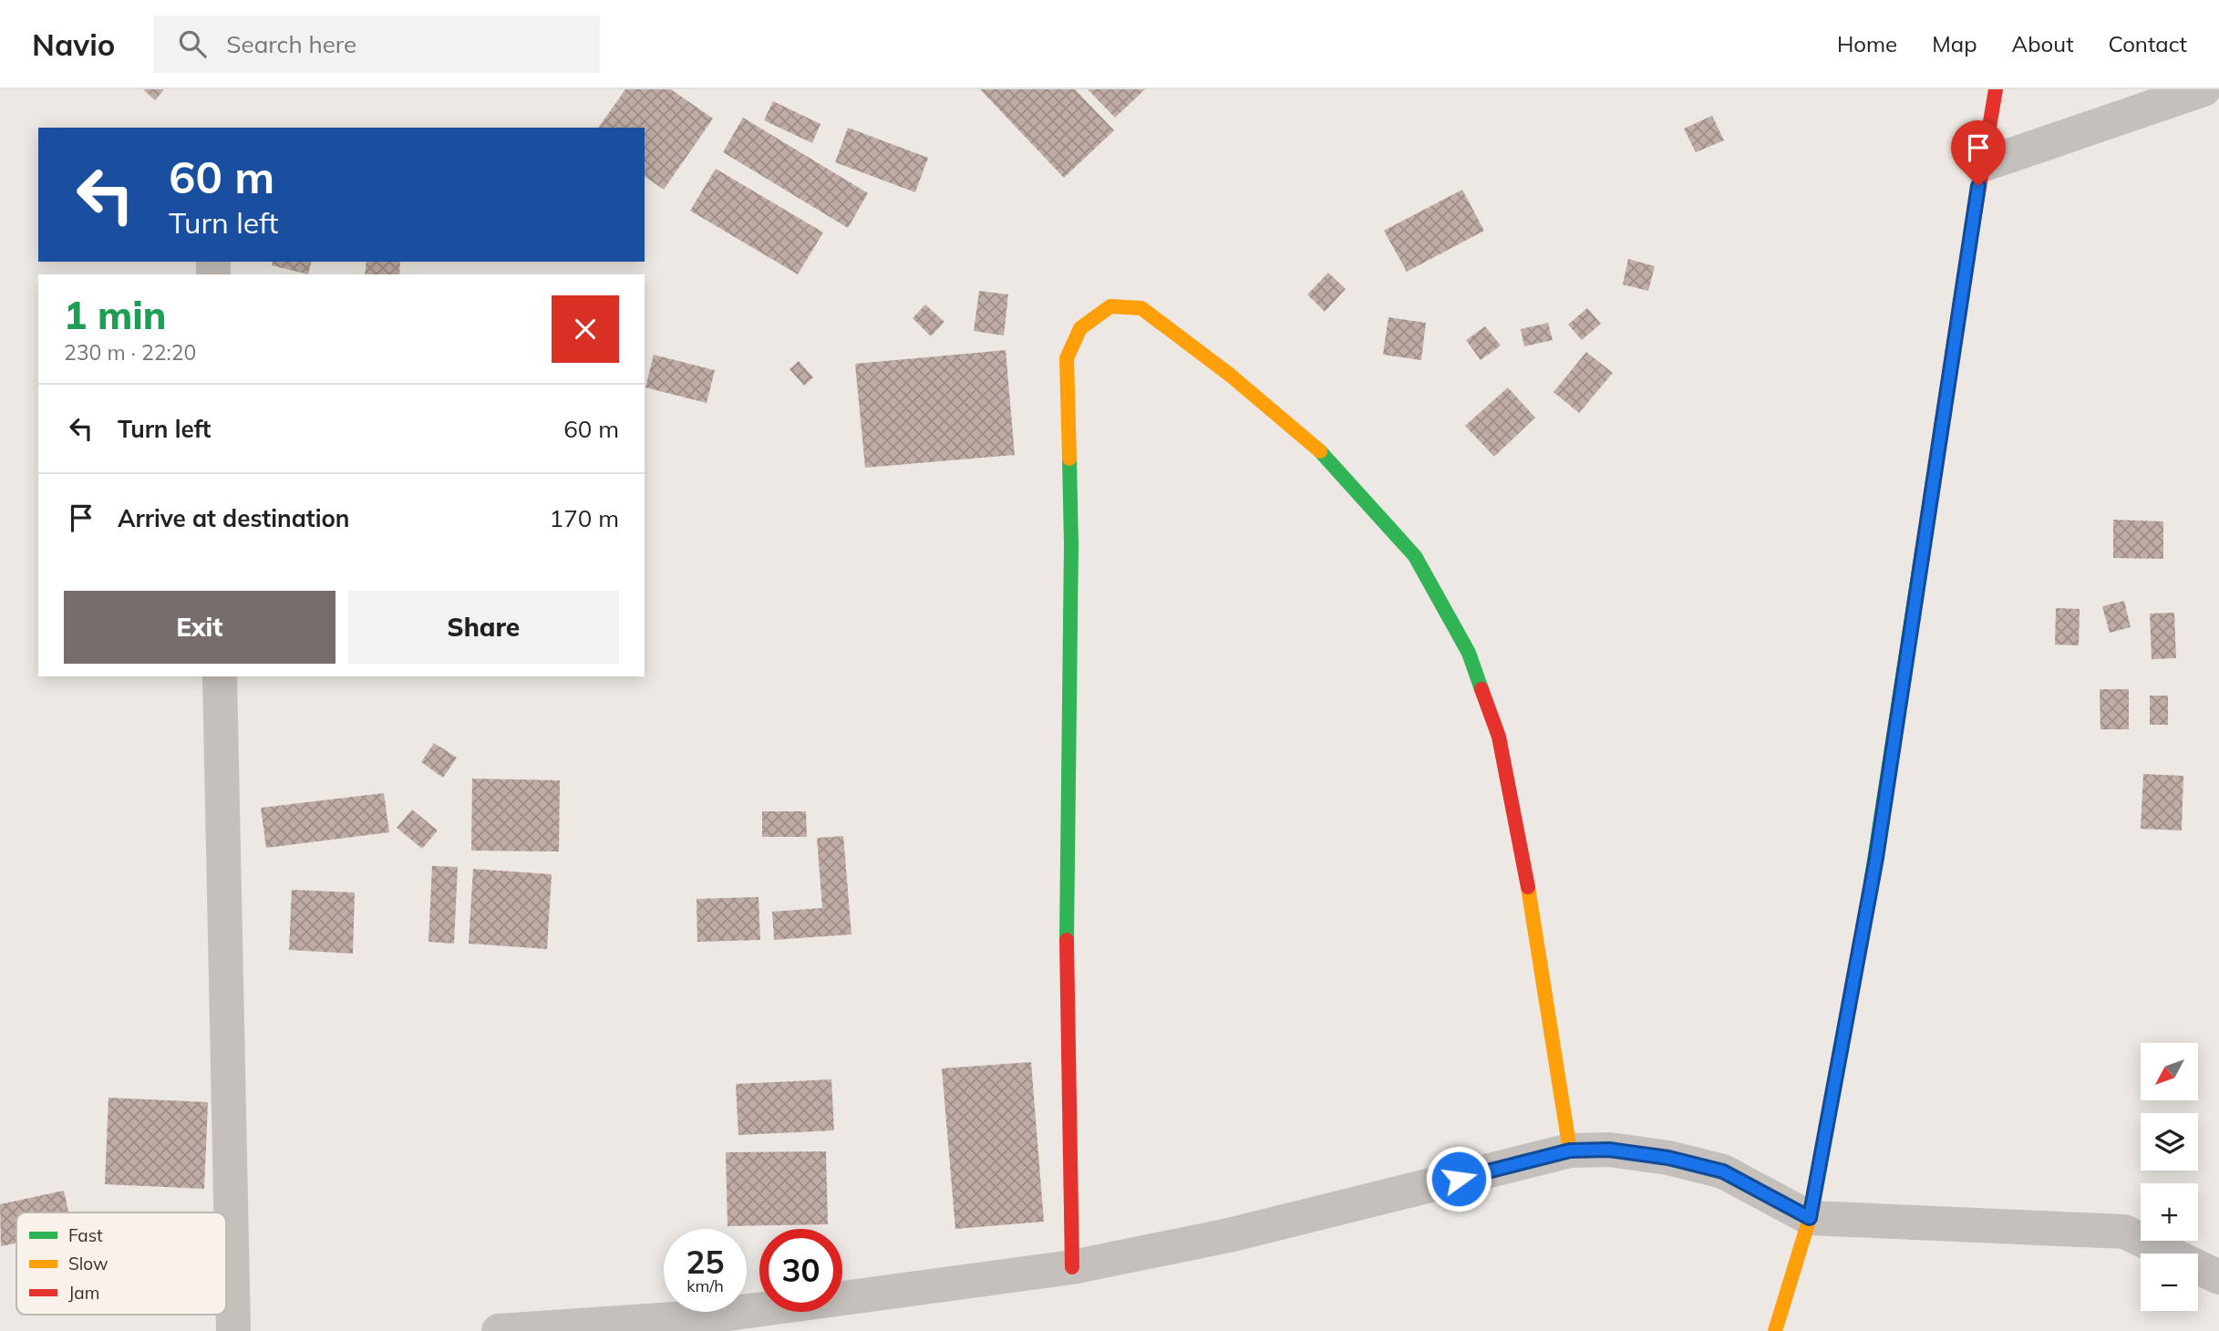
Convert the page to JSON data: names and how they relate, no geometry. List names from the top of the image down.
{
  "legend": ["Fast", "Slow", "Jam"],
  "north": "bottom left",
  "page": {
    "header": "Navio",
    "search": "Search here",
    "nav": [
      "Home",
      "Map",
      "About",
      "Contact"
    ],
    "turn": ["60 m", "Turn left"],
    "heading": ["1 min", "230 m · 22:20"],
    "list": [
      {
        "name": "Turn left",
        "value": "60 m"
      },
      {
        "name": "Arrive at destination",
        "value": "170 m"
      }
    ],
    "buttons": ["Exit", "Share"],
    "map_buttons": ["+", "−"],
    "speed": "25 km/h",
    "limit": "30"
  }
}
